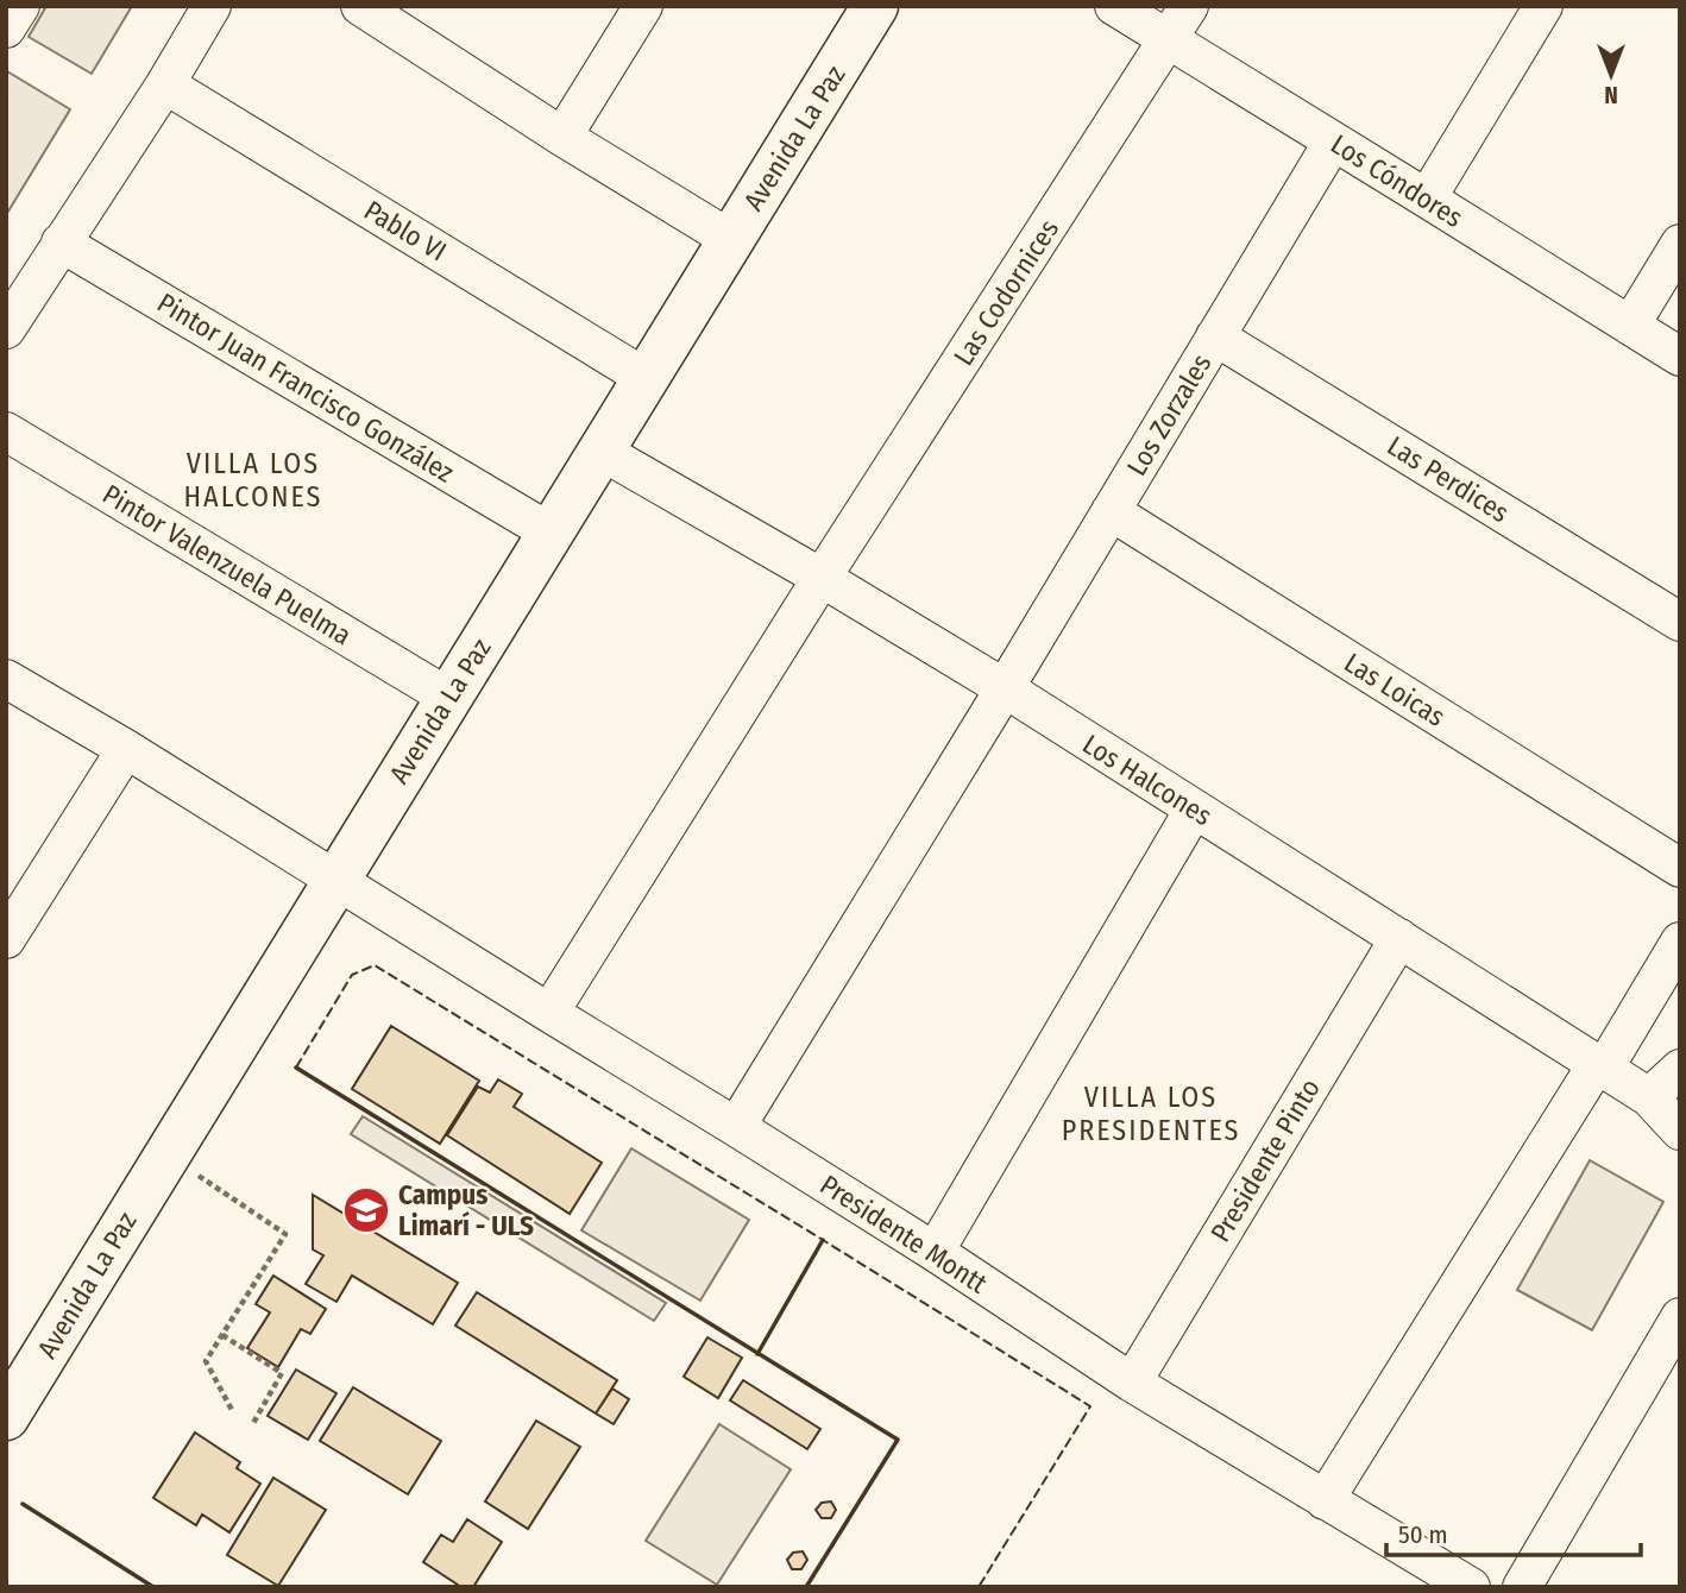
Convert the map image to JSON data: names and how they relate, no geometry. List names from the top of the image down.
{
  "streets": {
    "main road": ["Avenida La Paz"],
    "street": [
      "Los Cóndores",
      "Pablo VI",
      "Las Codornices",
      "Pintor Juan Francisco González",
      "Los Zorzales",
      "Las Perdices",
      "Pintor Valenzuela Puelma",
      "Las Loicas",
      "Los Halcones",
      "Presidente Pinto",
      "Presidente Montt"
    ]
  },
  "crossings": [
    ["Avenida La Paz", "Pablo VI"],
    ["Avenida La Paz", "Pintor Juan Francisco González"],
    ["Avenida La Paz", "Pintor Valenzuela Puelma"],
    ["Avenida La Paz", "Los Halcones"],
    ["Avenida La Paz", "Presidente Montt"],
    ["Los Cóndores", "Las Codornices"],
    ["Los Cóndores", "Los Zorzales"],
    ["Las Codornices", "Los Halcones"],
    ["Las Codornices", "Presidente Montt"],
    ["Los Zorzales", "Las Perdices"],
    ["Los Zorzales", "Las Loicas"],
    ["Los Zorzales", "Los Halcones"],
    ["Los Zorzales", "Presidente Montt"],
    ["Los Halcones", "Presidente Pinto"],
    ["Presidente Pinto", "Presidente Montt"]
  ],
  "districts": ["VILLA LOS HALCONES", "VILLA LOS PRESIDENTES"],
  "places": {
    "school or university": ["Campus Limarí - ULS"]
  },
  "scale_bar": "50 m",
  "north": "bottom"
}
